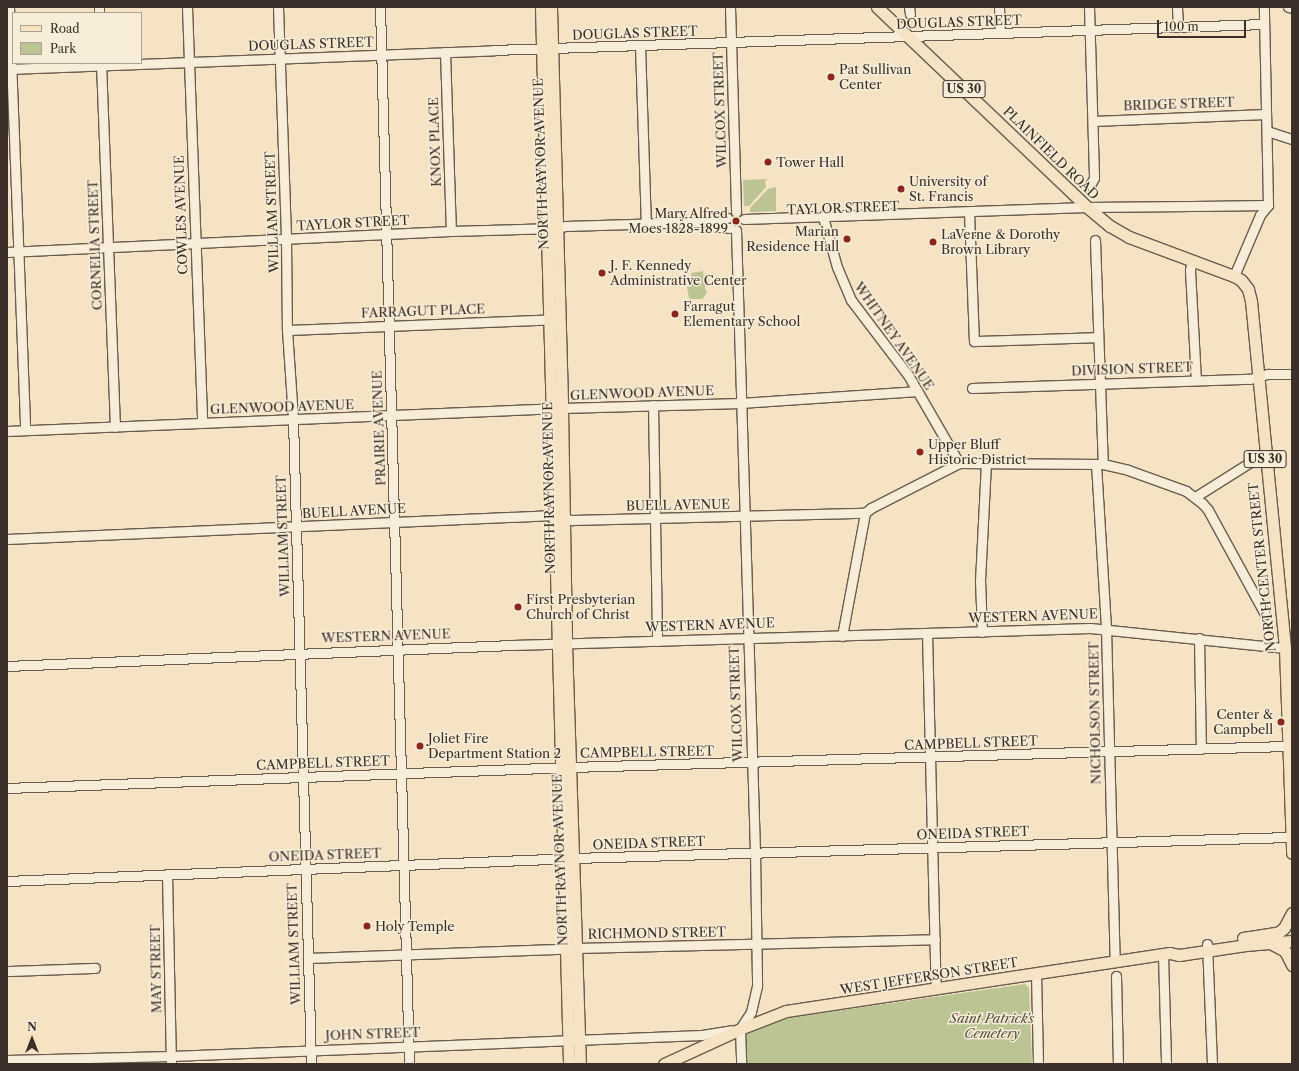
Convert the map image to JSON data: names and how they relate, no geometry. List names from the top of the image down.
{
  "streets": {
    "main road": [
      "US 30",
      "PLAINFIELD ROAD",
      "NORTH RAYNOR AVENUE",
      "NORTH CENTER STREET",
      "WEST JEFFERSON STREET"
    ],
    "street": [
      "DOUGLAS STREET",
      "BRIDGE STREET",
      "WILCOX STREET",
      "KNOX PLACE",
      "TAYLOR STREET",
      "WILLIAM STREET",
      "COWLES AVENUE",
      "CORNELIA STREET",
      "FARRAGUT PLACE",
      "WHITNEY AVENUE",
      "DIVISION STREET",
      "GLENWOOD AVENUE",
      "PRAIRIE AVENUE",
      "BUELL AVENUE",
      "WESTERN AVENUE",
      "NICHOLSON STREET",
      "CAMPBELL STREET",
      "ONEIDA STREET",
      "RICHMOND STREET",
      "MAY STREET",
      "JOHN STREET"
    ]
  },
  "crossings": [
    ["DOUGLAS STREET", "WILCOX STREET"],
    ["DOUGLAS STREET", "KNOX PLACE"],
    ["DOUGLAS STREET", "PLAINFIELD ROAD"],
    ["DOUGLAS STREET", "NORTH RAYNOR AVENUE"],
    ["DOUGLAS STREET", "WILLIAM STREET"],
    ["DOUGLAS STREET", "COWLES AVENUE"],
    ["DOUGLAS STREET", "CORNELIA STREET"],
    ["DOUGLAS STREET", "PRAIRIE AVENUE"],
    ["WILCOX STREET", "TAYLOR STREET"],
    ["WILCOX STREET", "GLENWOOD AVENUE"],
    ["WILCOX STREET", "BUELL AVENUE"],
    ["WILCOX STREET", "WESTERN AVENUE"],
    ["WILCOX STREET", "CAMPBELL STREET"],
    ["WILCOX STREET", "ONEIDA STREET"],
    ["WILCOX STREET", "RICHMOND STREET"],
    ["WILCOX STREET", "WEST JEFFERSON STREET"],
    ["WILCOX STREET", "JOHN STREET"],
    ["KNOX PLACE", "TAYLOR STREET"],
    ["PLAINFIELD ROAD", "TAYLOR STREET"],
    ["PLAINFIELD ROAD", "NORTH CENTER STREET"],
    ["NORTH RAYNOR AVENUE", "TAYLOR STREET"],
    ["NORTH RAYNOR AVENUE", "FARRAGUT PLACE"],
    ["NORTH RAYNOR AVENUE", "GLENWOOD AVENUE"],
    ["NORTH RAYNOR AVENUE", "BUELL AVENUE"],
    ["NORTH RAYNOR AVENUE", "WESTERN AVENUE"],
    ["NORTH RAYNOR AVENUE", "CAMPBELL STREET"],
    ["NORTH RAYNOR AVENUE", "ONEIDA STREET"],
    ["NORTH RAYNOR AVENUE", "RICHMOND STREET"],
    ["NORTH RAYNOR AVENUE", "JOHN STREET"],
    ["TAYLOR STREET", "WILLIAM STREET"],
    ["TAYLOR STREET", "COWLES AVENUE"],
    ["TAYLOR STREET", "CORNELIA STREET"],
    ["TAYLOR STREET", "WHITNEY AVENUE"],
    ["TAYLOR STREET", "PRAIRIE AVENUE"],
    ["WILLIAM STREET", "FARRAGUT PLACE"],
    ["WILLIAM STREET", "GLENWOOD AVENUE"],
    ["WILLIAM STREET", "BUELL AVENUE"],
    ["WILLIAM STREET", "WESTERN AVENUE"],
    ["WILLIAM STREET", "CAMPBELL STREET"],
    ["WILLIAM STREET", "ONEIDA STREET"],
    ["WILLIAM STREET", "RICHMOND STREET"],
    ["WILLIAM STREET", "JOHN STREET"],
    ["COWLES AVENUE", "GLENWOOD AVENUE"],
    ["CORNELIA STREET", "GLENWOOD AVENUE"],
    ["FARRAGUT PLACE", "PRAIRIE AVENUE"],
    ["WHITNEY AVENUE", "GLENWOOD AVENUE"],
    ["DIVISION STREET", "NORTH CENTER STREET"],
    ["DIVISION STREET", "NICHOLSON STREET"],
    ["GLENWOOD AVENUE", "PRAIRIE AVENUE"],
    ["PRAIRIE AVENUE", "BUELL AVENUE"],
    ["PRAIRIE AVENUE", "WESTERN AVENUE"],
    ["PRAIRIE AVENUE", "CAMPBELL STREET"],
    ["PRAIRIE AVENUE", "ONEIDA STREET"],
    ["PRAIRIE AVENUE", "RICHMOND STREET"],
    ["PRAIRIE AVENUE", "JOHN STREET"],
    ["NORTH CENTER STREET", "WESTERN AVENUE"],
    ["NORTH CENTER STREET", "CAMPBELL STREET"],
    ["NORTH CENTER STREET", "ONEIDA STREET"],
    ["WESTERN AVENUE", "NICHOLSON STREET"],
    ["NICHOLSON STREET", "CAMPBELL STREET"],
    ["NICHOLSON STREET", "ONEIDA STREET"],
    ["NICHOLSON STREET", "WEST JEFFERSON STREET"],
    ["ONEIDA STREET", "MAY STREET"],
    ["MAY STREET", "JOHN STREET"],
    ["WEST JEFFERSON STREET", "JOHN STREET"]
  ],
  "parks": ["Saint Patrick's Cemetery"],
  "places": [
    "Pat Sullivan Center",
    "Tower Hall",
    "University of St. Francis",
    "Mary Alfred Moes 1828-1899",
    "Marian Residence Hall",
    "LaVerne & Dorothy Brown Library",
    "J. F. Kennedy Administrative Center",
    "Farragut Elementary School",
    "Upper Bluff Historic District",
    "First Presbyterian Church of Christ",
    "Center & Campbell",
    "Joliet Fire Department Station 2",
    "Holy Temple"
  ],
  "legend": ["Road", "Park"],
  "scale_bar": "100 m",
  "north": "top"
}
